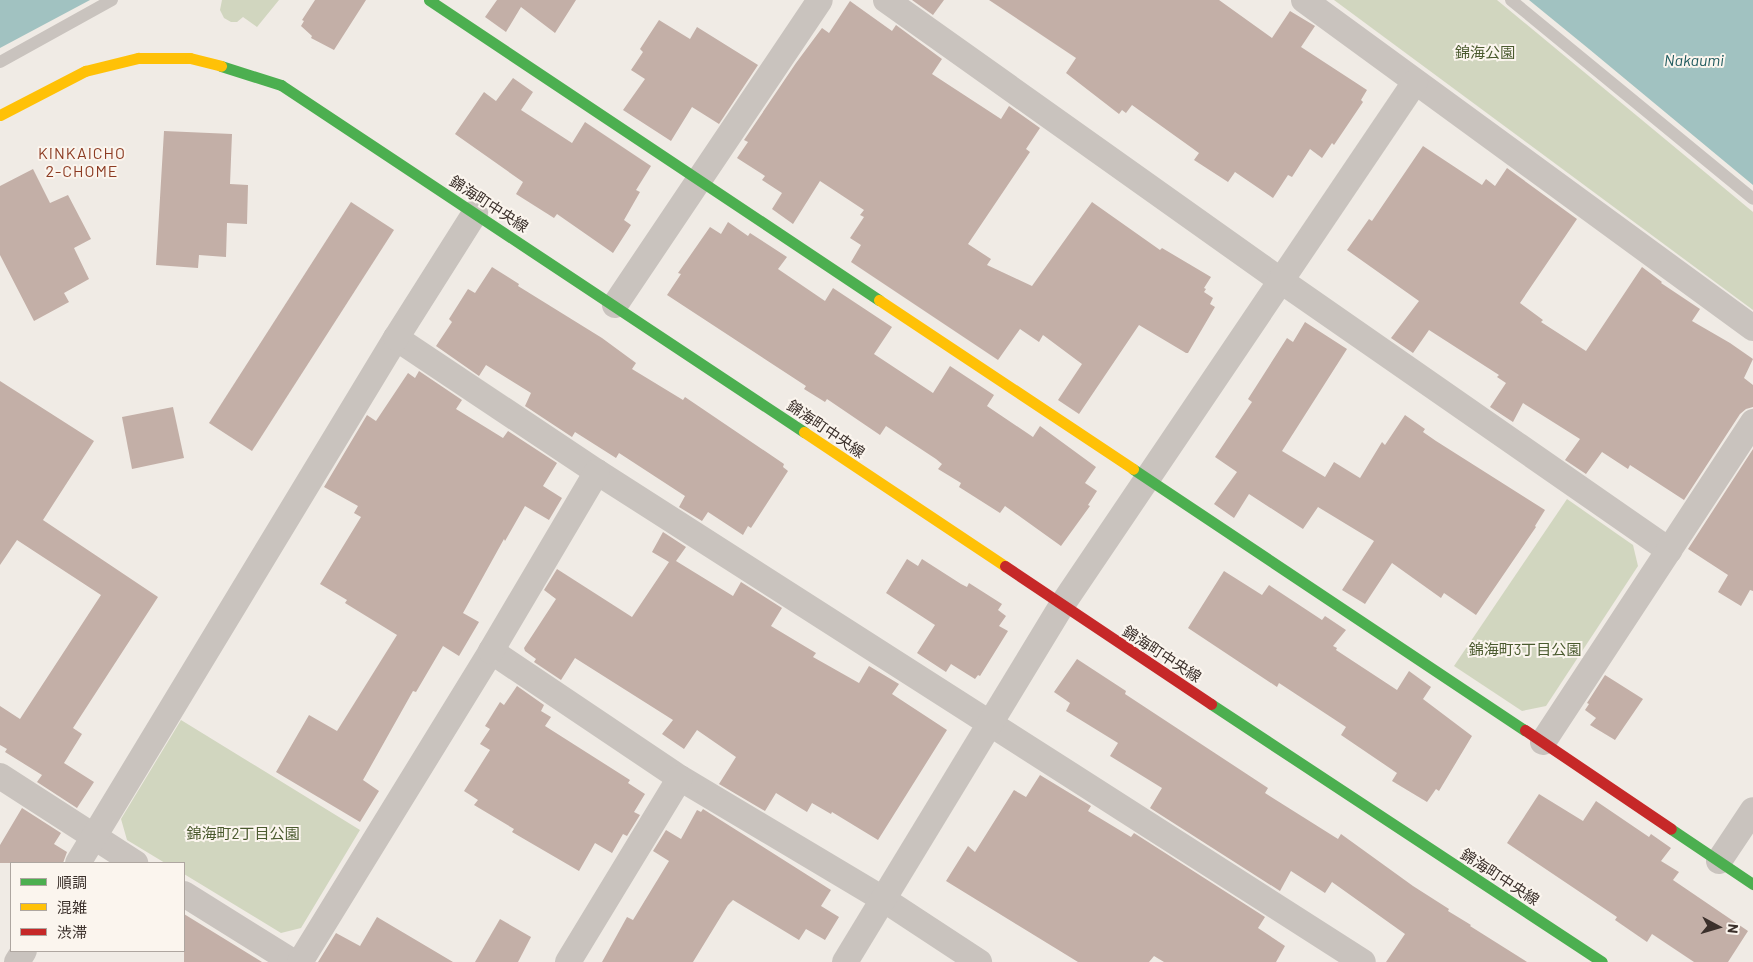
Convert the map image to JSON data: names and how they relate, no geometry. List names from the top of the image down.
{
  "streets": {
    "street": ["錦海町中央線"]
  },
  "districts": ["KINKAICHO 2-CHOME"],
  "water": ["Nakaumi"],
  "parks": ["錦海公園", "錦海町3丁目公園", "錦海町2丁目公園"],
  "legend": ["順調", "混雑", "渋滞"],
  "north": "right"
}
